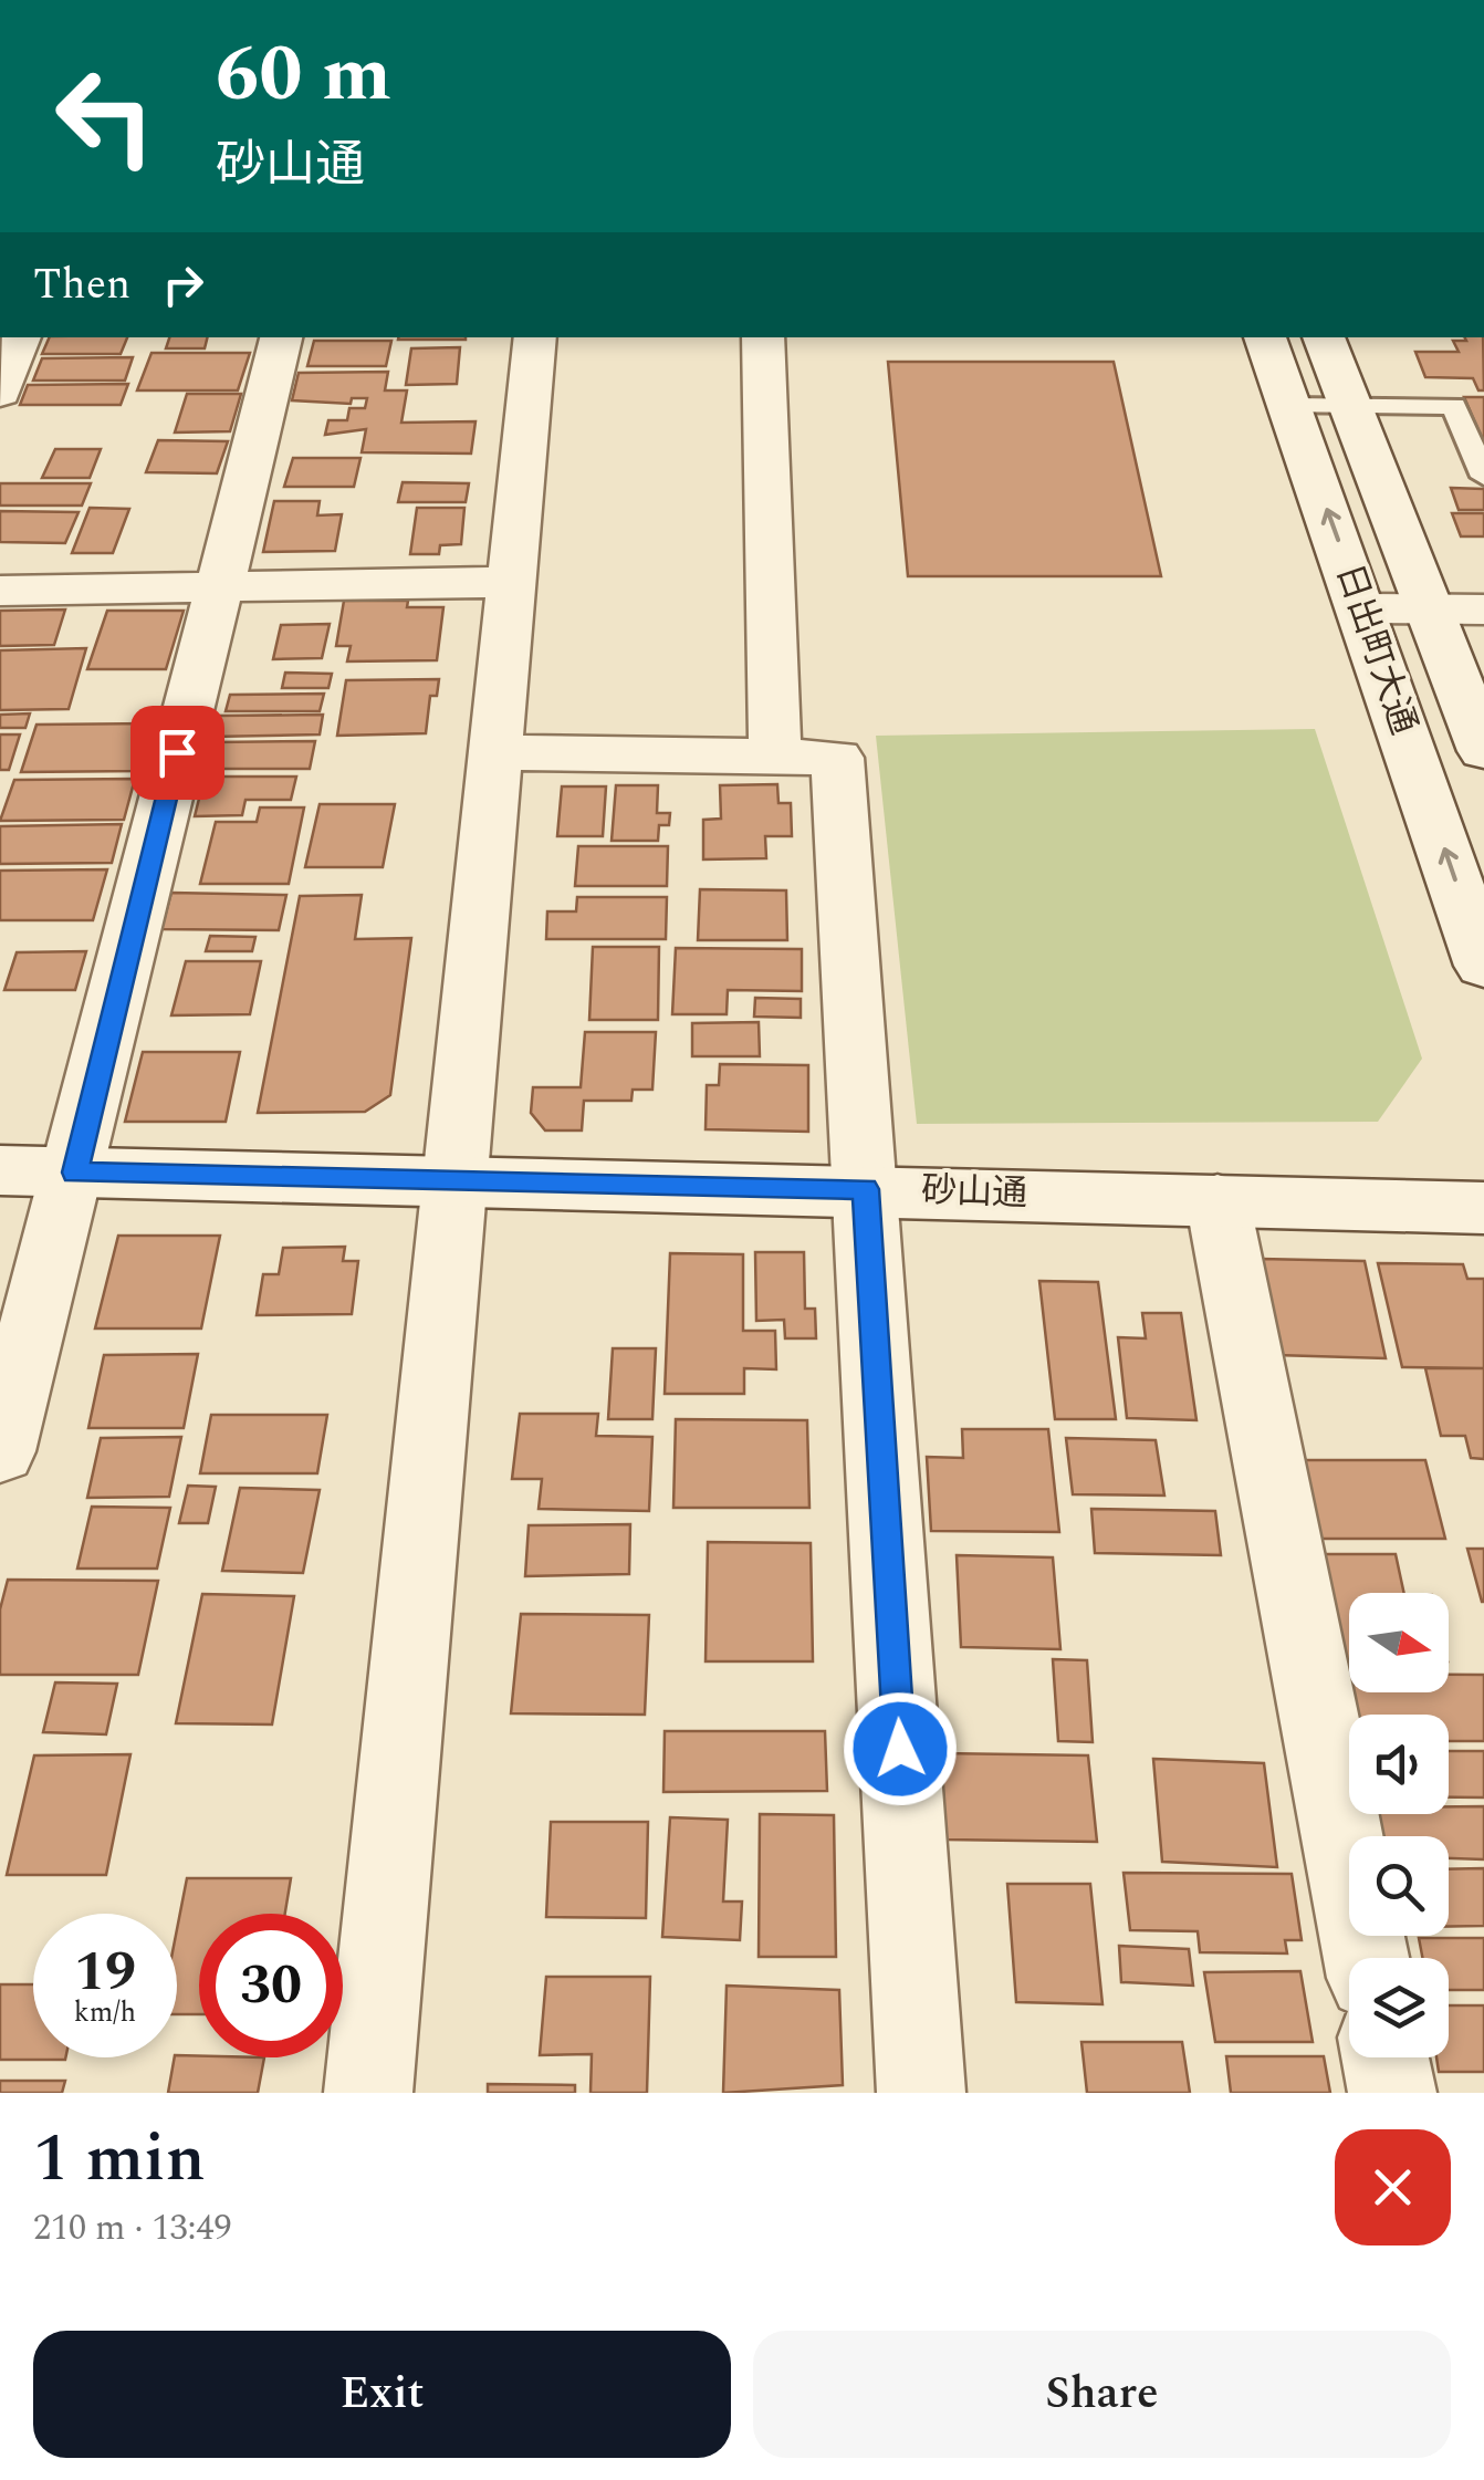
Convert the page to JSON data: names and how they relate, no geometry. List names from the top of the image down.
{
  "streets": {
    "street": ["日出町大通", "砂山通"]
  },
  "north": "right",
  "page": {
    "turn": ["60 m", "砂山通"],
    "then": "Then",
    "speed": "19 km/h",
    "limit": "30",
    "heading": ["1 min", "210 m · 13:49"],
    "buttons": ["Exit", "Share"]
  }
}
